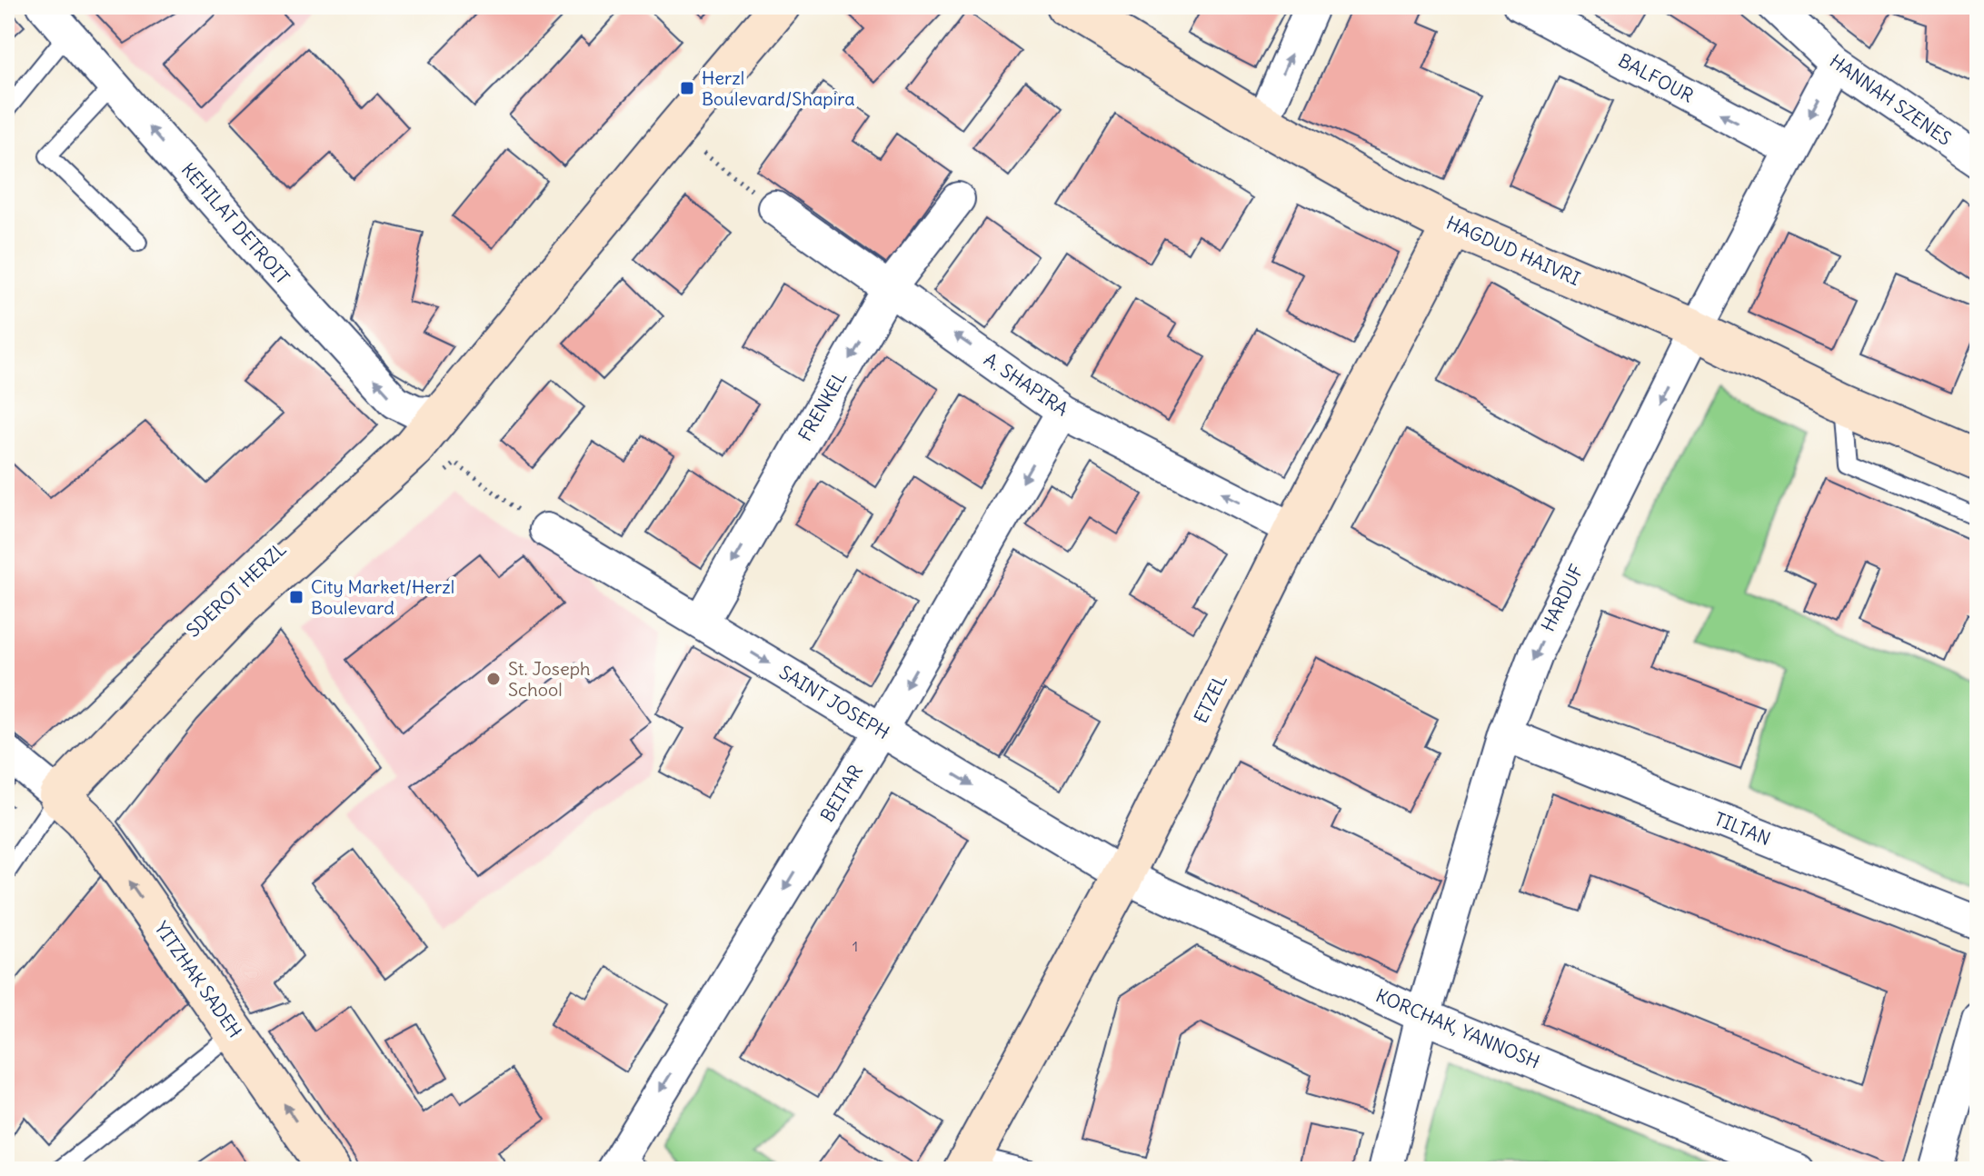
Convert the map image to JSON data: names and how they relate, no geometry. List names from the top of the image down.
{
  "streets": {
    "street": [
      "BALFOUR",
      "HANNAH SZENES",
      "KEHILAT DETROIT",
      "HAGDUD HAIVRI",
      "A. SHAPIRA",
      "FRENKEL",
      "SDEROT HERZL",
      "HARDUF",
      "ETZEL",
      "SAINT JOSEPH",
      "BEITAR",
      "TILTAN",
      "YITZHAK SADEH",
      "KORCHAK, YANNOSH"
    ]
  },
  "crossings": [
    ["BALFOUR", "HARDUF"],
    ["HANNAH SZENES", "HARDUF"],
    ["KEHILAT DETROIT", "SDEROT HERZL"],
    ["HAGDUD HAIVRI", "HARDUF"],
    ["HAGDUD HAIVRI", "ETZEL"],
    ["A. SHAPIRA", "FRENKEL"],
    ["A. SHAPIRA", "ETZEL"],
    ["A. SHAPIRA", "BEITAR"],
    ["FRENKEL", "SAINT JOSEPH"],
    ["SDEROT HERZL", "YITZHAK SADEH"],
    ["HARDUF", "TILTAN"],
    ["HARDUF", "KORCHAK, YANNOSH"],
    ["ETZEL", "SAINT JOSEPH"],
    ["ETZEL", "KORCHAK, YANNOSH"],
    ["SAINT JOSEPH", "BEITAR"],
    ["SAINT JOSEPH", "KORCHAK, YANNOSH"]
  ],
  "one_way": [
    "BALFOUR",
    "KEHILAT DETROIT",
    "A. SHAPIRA",
    "FRENKEL",
    "HARDUF",
    "SAINT JOSEPH",
    "BEITAR",
    "YITZHAK SADEH"
  ],
  "places": {
    "transit": ["Herzl Boulevard/Shapira", "City Market/Herzl Boulevard"],
    "other": ["St. Joseph School"]
  },
  "house_numbers": ["1"]
}
